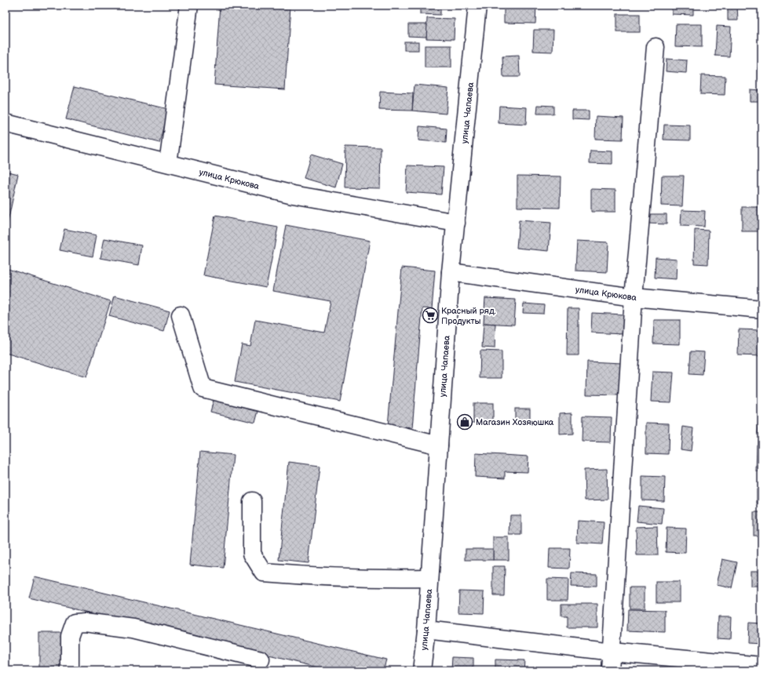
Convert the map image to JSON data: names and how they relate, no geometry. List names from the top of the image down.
{
  "streets": {
    "street": ["улица Чапаева", "улица Крюкова"]
  },
  "crossings": [
    ["улица Чапаева", "улица Крюкова"]
  ],
  "places": {
    "supermarket": ["Красный ряд. Продукты"],
    "shop": ["Магазин Хозяюшка"]
  }
}
